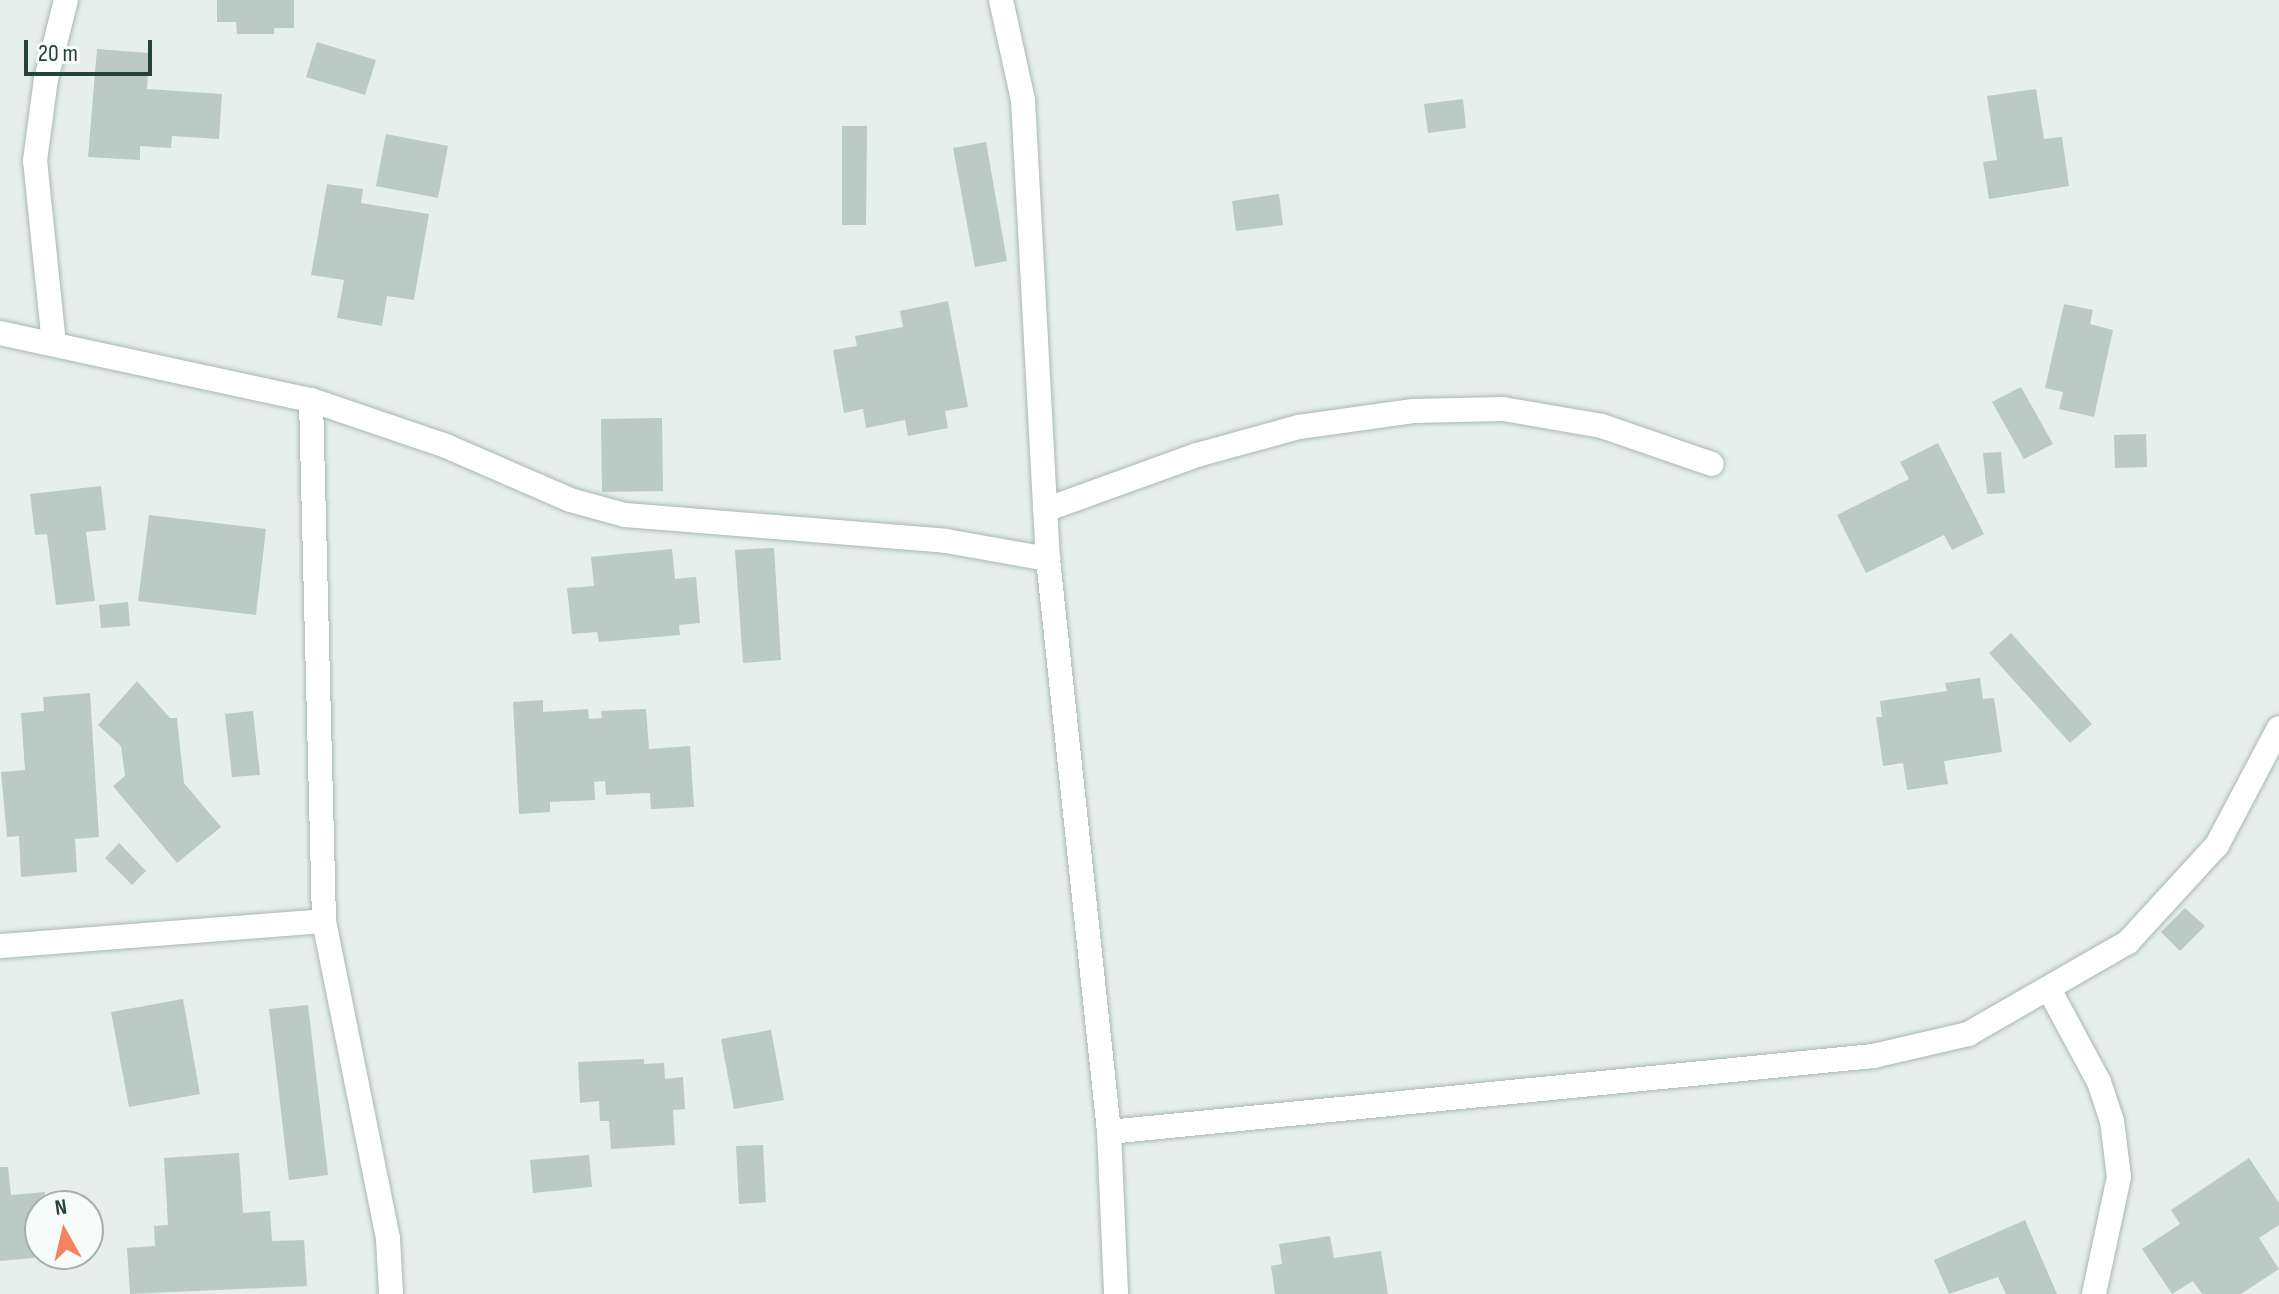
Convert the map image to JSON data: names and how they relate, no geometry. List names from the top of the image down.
{
  "scale_bar": "20 m",
  "north": "top"
}
